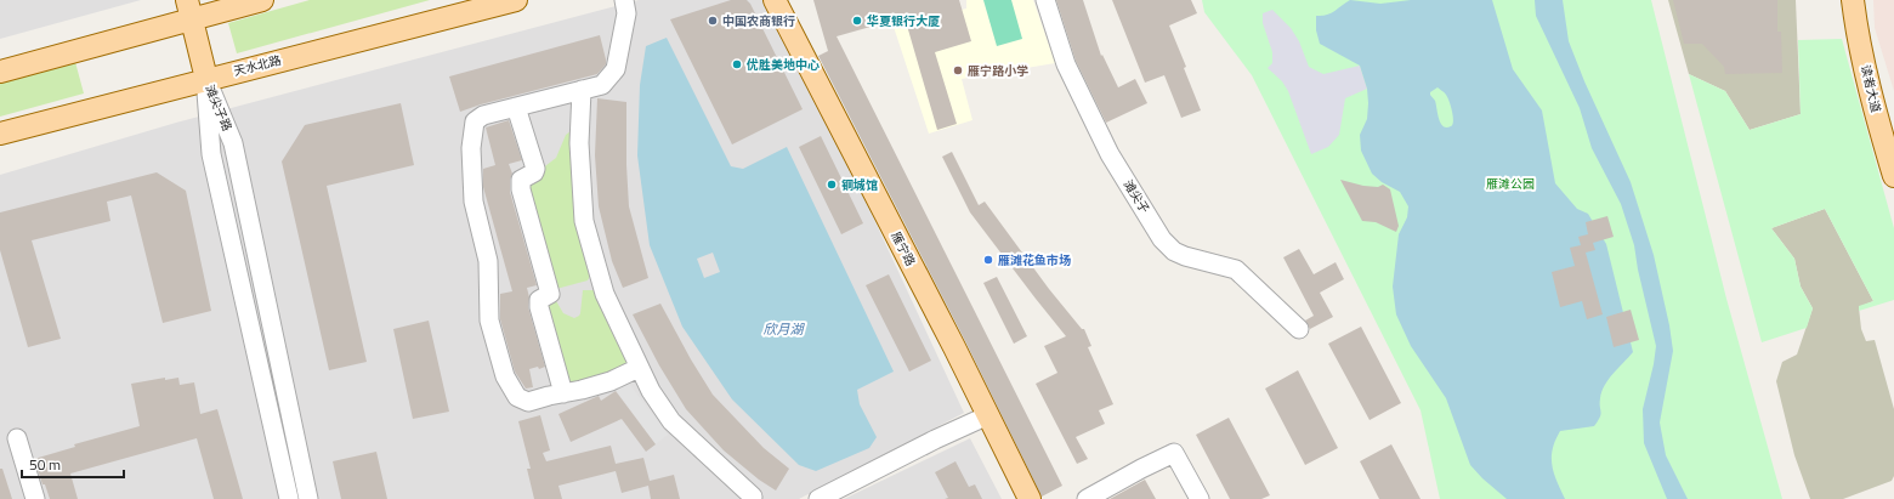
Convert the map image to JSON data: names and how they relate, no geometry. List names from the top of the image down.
{
  "streets": {
    "main road": ["天水北路", "读者大道", "雁宁路"],
    "street": ["滩尖子路", "滩尖子"]
  },
  "crossings": [
    ["天水北路", "滩尖子路"]
  ],
  "water": ["欣月湖"],
  "parks": ["雁滩公园"],
  "places": [
    "中国农商银行",
    "华夏银行大厦",
    "优胜美地中心",
    "雁宁路小学",
    "铜城馆",
    "雁滩花鱼市场"
  ],
  "scale_bar": "50 m"
}
